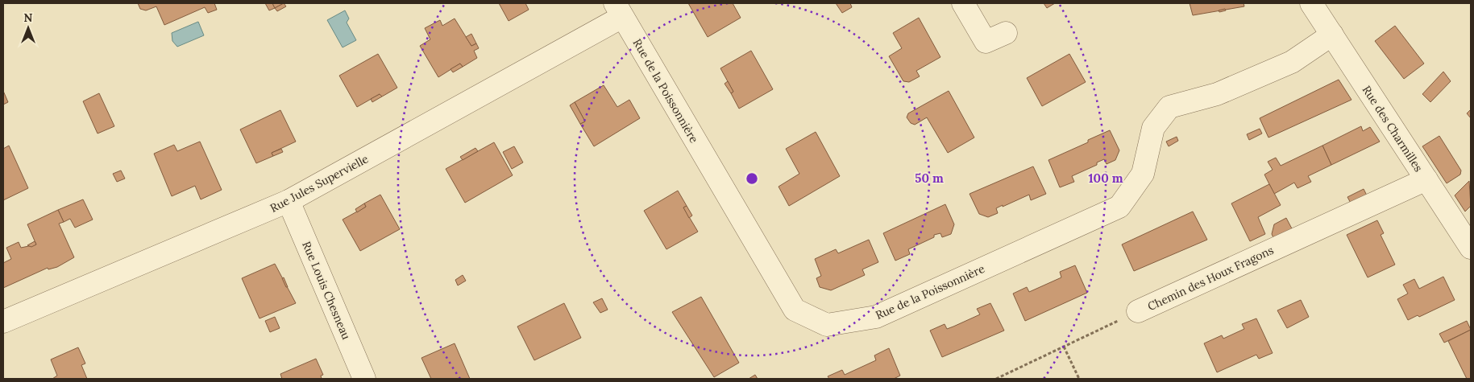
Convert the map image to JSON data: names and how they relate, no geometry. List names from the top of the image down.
{
  "streets": {
    "street": [
      "Rue de la Poissonnière",
      "Rue des Charmilles",
      "Rue Jules Supervielle",
      "Chemin des Houx Fragons",
      "Rue Louis Chesneau"
    ]
  },
  "crossings": [
    ["Rue de la Poissonnière", "Rue des Charmilles"],
    ["Rue de la Poissonnière", "Rue Jules Supervielle"],
    ["Rue des Charmilles", "Chemin des Houx Fragons"],
    ["Rue Jules Supervielle", "Rue Louis Chesneau"]
  ],
  "north": "top",
  "rings": ["50 m", "100 m"]
}
